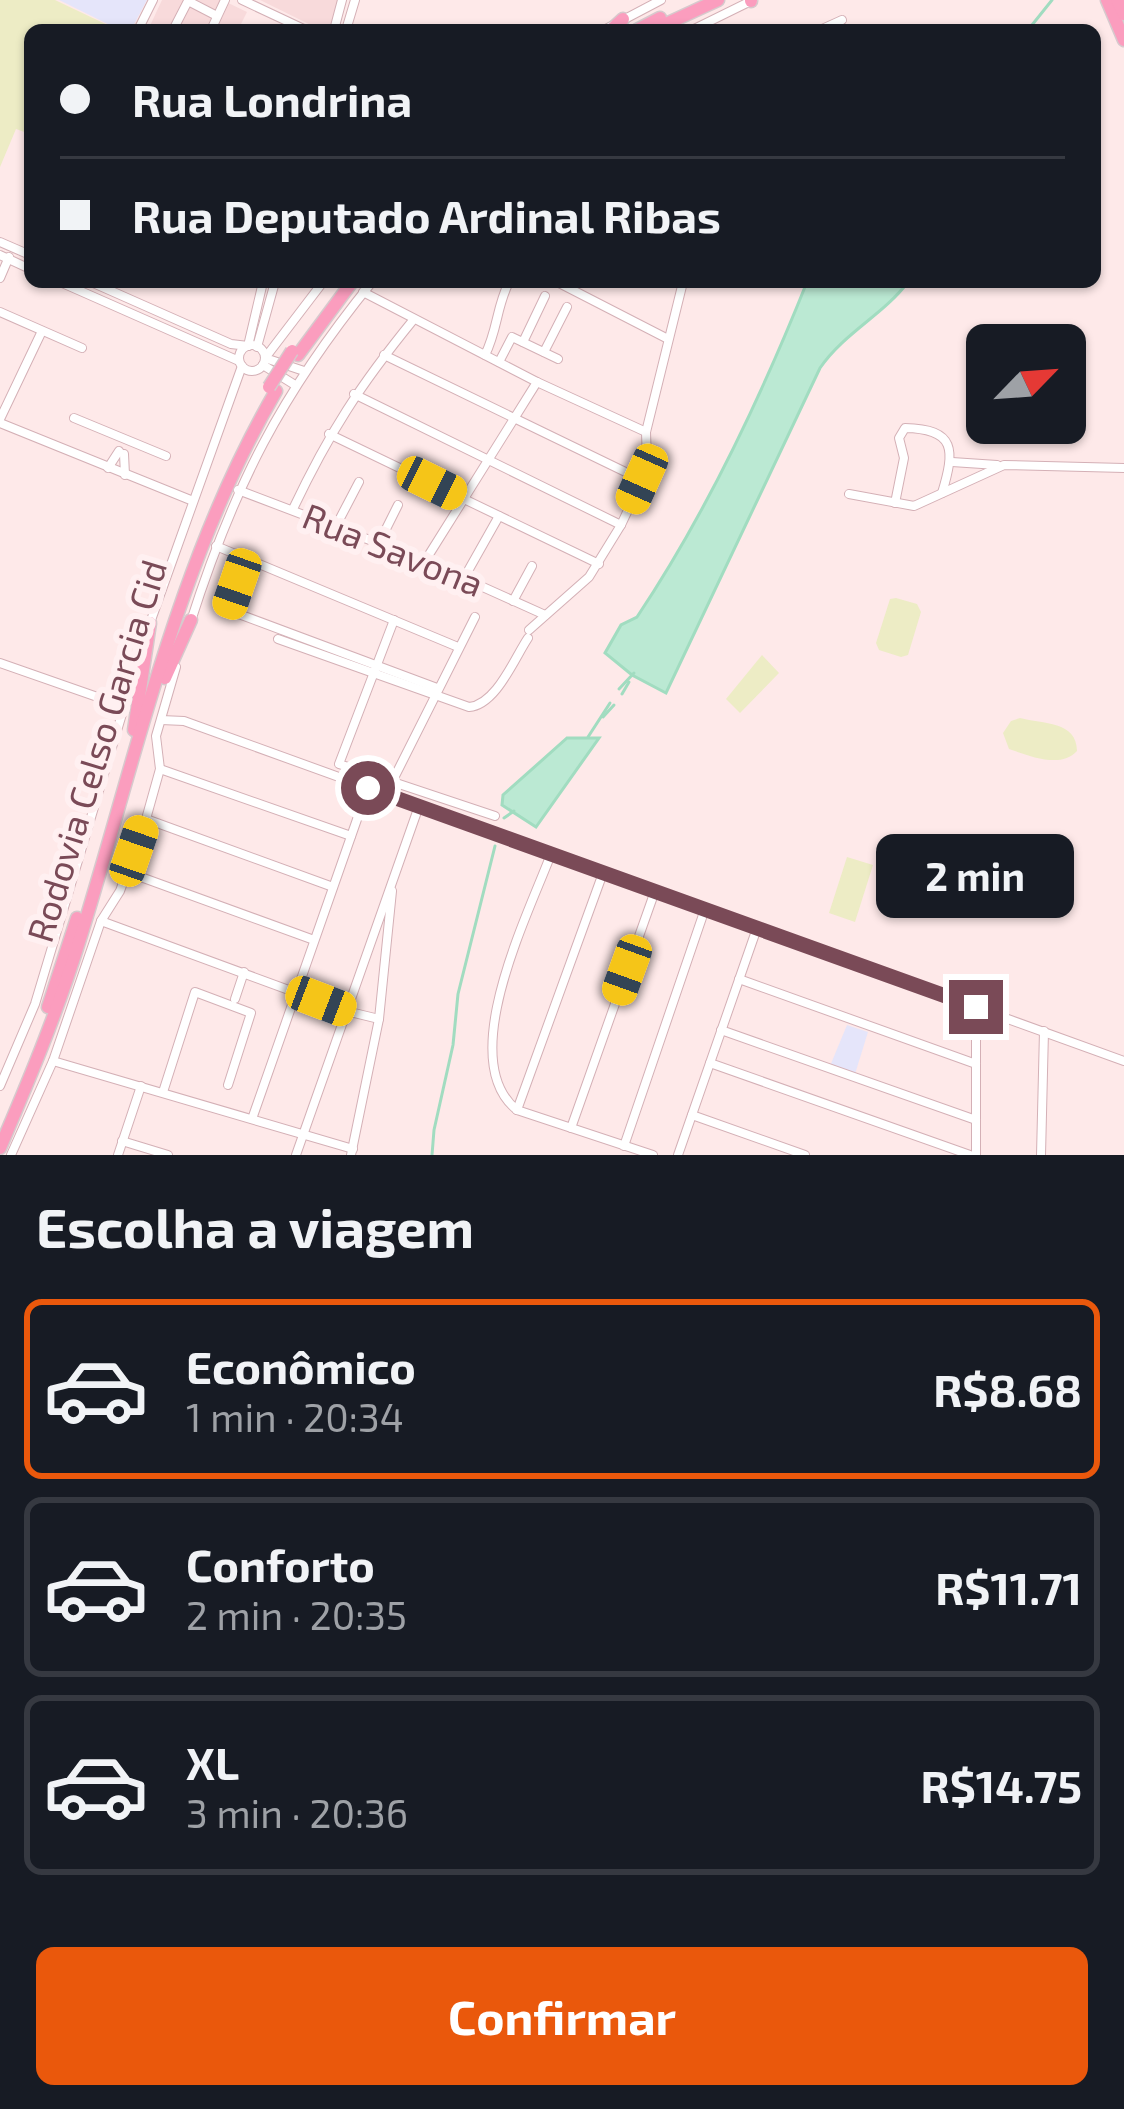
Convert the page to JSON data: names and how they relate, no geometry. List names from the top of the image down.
{
  "streets": {
    "highway": ["Rodovia Celso Garcia Cid"],
    "street": ["Rua Savona"]
  },
  "north": "top right",
  "page": {
    "banner": ["Rua Londrina", "Rua Deputado Ardinal Ribas"],
    "bubble": "2 min",
    "heading": "Escolha a viagem",
    "list": [
      {
        "name": "Econômico",
        "note": "1 min · 20:34",
        "value": "R$8.68"
      },
      {
        "name": "Conforto",
        "note": "2 min · 20:35",
        "value": "R$11.71"
      },
      {
        "name": "XL",
        "note": "3 min · 20:36",
        "value": "R$14.75"
      }
    ],
    "buttons": "Confirmar"
  }
}
